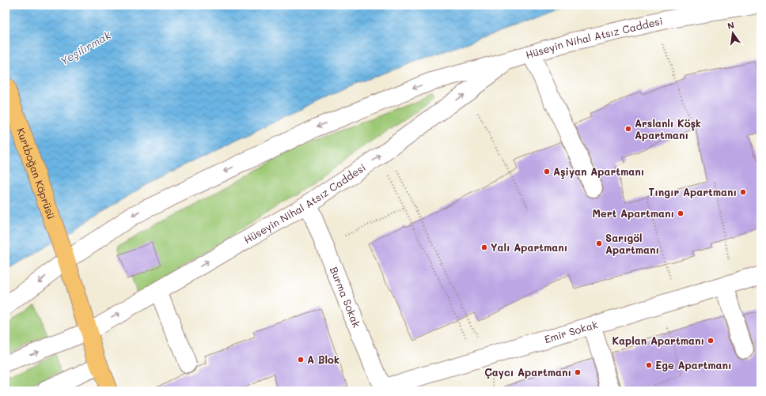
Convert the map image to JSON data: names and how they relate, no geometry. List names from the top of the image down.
{
  "streets": {
    "main road": ["Kurtboğan Köprüsü"],
    "street": ["Hüseyin Nihal Atsız Caddesi", "Burma Sokak", "Emir Sokak"]
  },
  "crossings": [
    ["Hüseyin Nihal Atsız Caddesi", "Kurtboğan Köprüsü"],
    ["Hüseyin Nihal Atsız Caddesi", "Burma Sokak"],
    ["Burma Sokak", "Emir Sokak"]
  ],
  "water": ["Yeşilırmak"],
  "places": [
    "Arslanlı Köşk Apartmanı",
    "Aşiyan Apartmanı",
    "Tıngır Apartmanı",
    "Mert Apartmanı",
    "Sarıgöl Apartmanı",
    "Yalı Apartmanı",
    "Kaplan Apartmanı",
    "A Blok",
    "Ege Apartmanı",
    "Çaycı Apartmanı"
  ],
  "north": "top"
}
